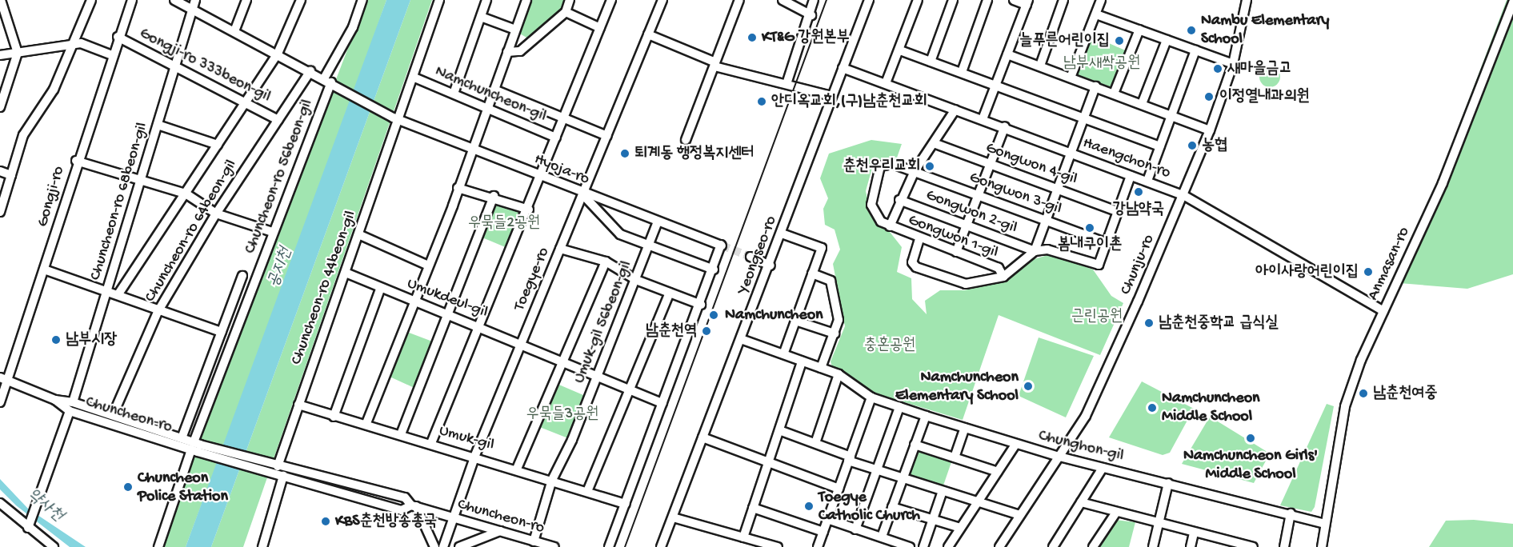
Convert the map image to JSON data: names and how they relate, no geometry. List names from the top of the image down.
{
  "streets": {
    "street": [
      "Gongji-ro 333beon-gil",
      "Namchuncheon-gil",
      "Haengchon-ro",
      "Gongwon 4-gil",
      "Hyoja-ro",
      "Chuncheon-ro 56beon-gil",
      "Gongwon 3-gil",
      "Gongji-ro",
      "Chuncheon-ro 68beon-gil",
      "Gongwon 2-gil",
      "Chuncheon-ro 64beon-gil",
      "Gongwon 1-gil",
      "Yeongseo-ro",
      "Anmasan-ro",
      "Chunju-ro",
      "Toegye-ro",
      "Chuncheon-ro 44beon-gil",
      "Umukdeul-gil",
      "Umuk-gil 56beon-gil",
      "Chuncheon-ro",
      "Umuk-gil",
      "Chunghon-gil"
    ]
  },
  "crossings": [
    ["Gongji-ro 333beon-gil", "Gongji-ro"],
    ["Gongji-ro 333beon-gil", "Chuncheon-ro 68beon-gil"],
    ["Gongji-ro 333beon-gil", "Chuncheon-ro 64beon-gil"],
    ["Namchuncheon-gil", "Hyoja-ro"],
    ["Namchuncheon-gil", "Chuncheon-ro 44beon-gil"],
    ["Namchuncheon-gil", "Umukdeul-gil"],
    ["Namchuncheon-gil", "Umuk-gil"],
    ["Haengchon-ro", "Yeongseo-ro"],
    ["Haengchon-ro", "Anmasan-ro"],
    ["Haengchon-ro", "Chunju-ro"],
    ["Hyoja-ro", "Chuncheon-ro 56beon-gil"],
    ["Hyoja-ro", "Toegye-ro"],
    ["Hyoja-ro", "Chuncheon-ro 44beon-gil"],
    ["Hyoja-ro", "Umuk-gil 56beon-gil"],
    ["Chuncheon-ro 56beon-gil", "Chuncheon-ro"],
    ["Gongwon 3-gil", "Gongwon 2-gil"],
    ["Gongwon 3-gil", "Gongwon 1-gil"],
    ["Gongji-ro", "Chuncheon-ro"],
    ["Chuncheon-ro 68beon-gil", "Chuncheon-ro"],
    ["Chuncheon-ro 64beon-gil", "Chuncheon-ro"],
    ["Yeongseo-ro", "Chunghon-gil"],
    ["Anmasan-ro", "Chunghon-gil"],
    ["Chunju-ro", "Chunghon-gil"],
    ["Toegye-ro", "Umukdeul-gil"],
    ["Toegye-ro", "Chuncheon-ro"],
    ["Toegye-ro", "Umuk-gil"],
    ["Chuncheon-ro 44beon-gil", "Umukdeul-gil"],
    ["Chuncheon-ro 44beon-gil", "Chuncheon-ro"],
    ["Chuncheon-ro 44beon-gil", "Umuk-gil"],
    ["Umukdeul-gil", "Umuk-gil 56beon-gil"],
    ["Umuk-gil 56beon-gil", "Chuncheon-ro"],
    ["Umuk-gil 56beon-gil", "Umuk-gil"]
  ],
  "water": ["공지천", "약사천"],
  "parks": [
    "남부새싹공원",
    "우묵들2공원",
    "근린공원",
    "충혼공원",
    "우묵들3공원"
  ],
  "places": [
    "Nambu Elementary School",
    "KT&G 강원본부",
    "늘푸른어린이집",
    "새마을금고",
    "이정열내과의원",
    "안디옥교회,(구)남춘천교회",
    "농협",
    "퇴계동 행정복지센터",
    "춘천우리교회",
    "강남약국",
    "봄내구이촌",
    "아이사랑어린이집",
    "Namchuncheon",
    "남춘천중학교 급식실",
    "남춘천역",
    "남부시장",
    "Namchuncheon Elementary School",
    "남춘천여중",
    "Namchuncheon Middle School",
    "Namchuncheon Girls' Middle School",
    "Chuncheon Police Station",
    "Toegye Catholic Church",
    "KBS춘천방송총국"
  ]
}
